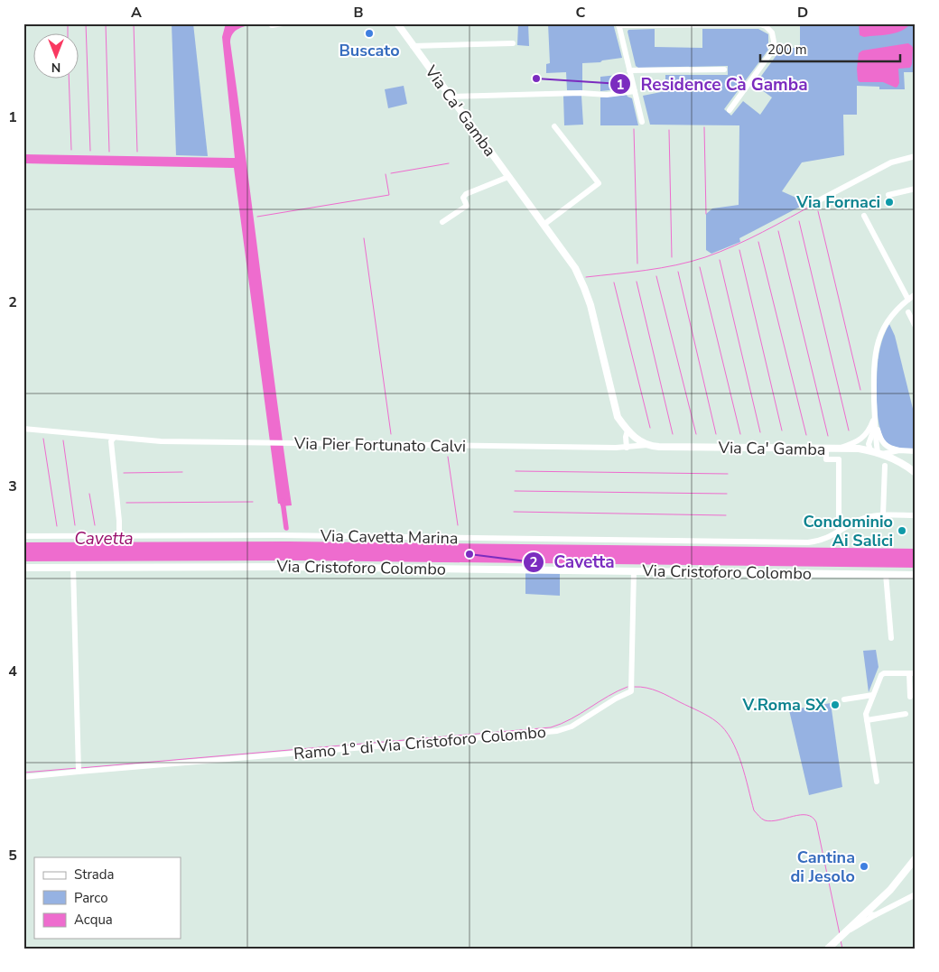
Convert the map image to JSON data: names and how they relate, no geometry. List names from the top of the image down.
{
  "streets": {
    "street": [
      "Via Ca' Gamba",
      "Via Pier Fortunato Calvi",
      "Via Cavetta Marina",
      "Via Cristoforo Colombo",
      "Ramo 1° di Via Cristoforo Colombo"
    ]
  },
  "crossings": [
    ["Via Ca' Gamba", "Via Pier Fortunato Calvi"],
    ["Via Cristoforo Colombo", "Ramo 1° di Via Cristoforo Colombo"]
  ],
  "water": ["Cavetta"],
  "places": [
    "Buscato",
    "Residence Cà Gamba",
    "Via Fornaci",
    "Condominio Ai Salici",
    "Cavetta",
    "V.Roma SX",
    "Cantina di Jesolo"
  ],
  "legend": ["Strada", "Parco", "Acqua"],
  "scale_bar": "200 m",
  "north": "bottom",
  "grid": {
    "columns": [
      "A",
      "B",
      "C",
      "D"
    ],
    "rows": [
      "1",
      "2",
      "3",
      "4",
      "5"
    ]
  }
}
